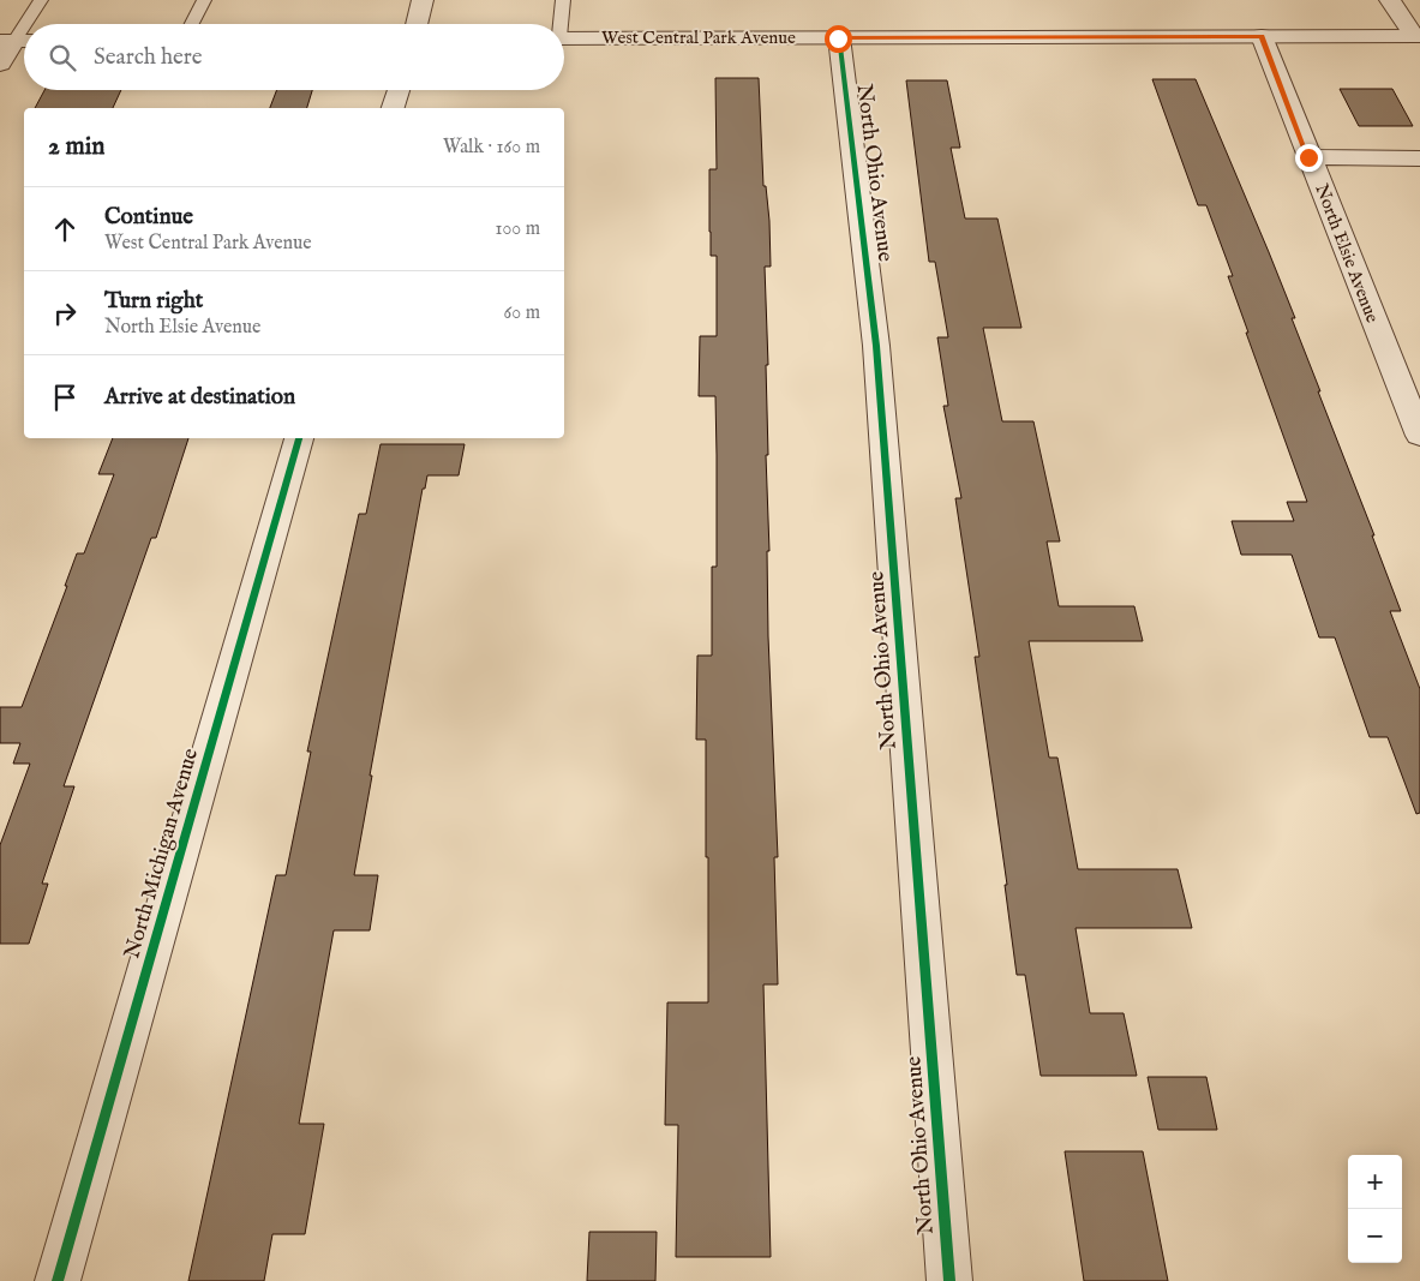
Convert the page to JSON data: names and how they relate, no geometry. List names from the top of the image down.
{
  "streets": {
    "street": [
      "West Central Park Avenue",
      "North Ohio Avenue",
      "North Elsie Avenue",
      "North Michigan Avenue"
    ]
  },
  "crossings": [
    ["West Central Park Avenue", "North Ohio Avenue"],
    ["West Central Park Avenue", "North Elsie Avenue"]
  ],
  "page": {
    "search": "Search here",
    "heading": ["2 min", "Walk · 160 m"],
    "list": [
      ["Continue", "West Central Park Avenue", "100 m"],
      ["Turn right", "North Elsie Avenue", "60 m"],
      "Arrive at destination"
    ],
    "map_buttons": ["+", "−"]
  }
}
